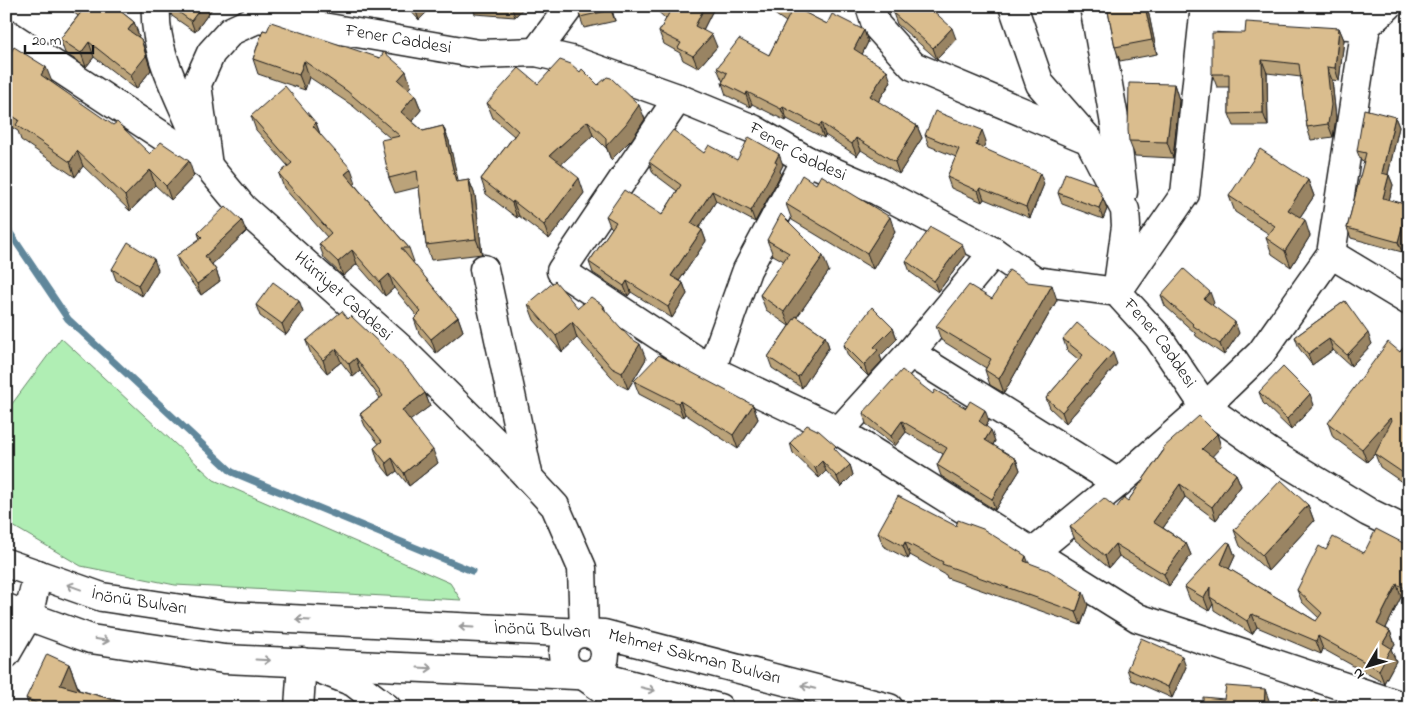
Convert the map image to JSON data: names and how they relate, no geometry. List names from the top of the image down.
{
  "streets": {
    "street": [
      "Fener Caddesi",
      "Hürriyet Caddesi",
      "İnönü Bulvarı",
      "Mehmet Sakman Bulvarı"
    ]
  },
  "crossings": [
    ["Fener Caddesi", "Hürriyet Caddesi"],
    ["Hürriyet Caddesi", "İnönü Bulvarı"],
    ["Hürriyet Caddesi", "Mehmet Sakman Bulvarı"],
    ["İnönü Bulvarı", "Mehmet Sakman Bulvarı"]
  ],
  "scale_bar": "20 m",
  "north": "bottom left"
}
